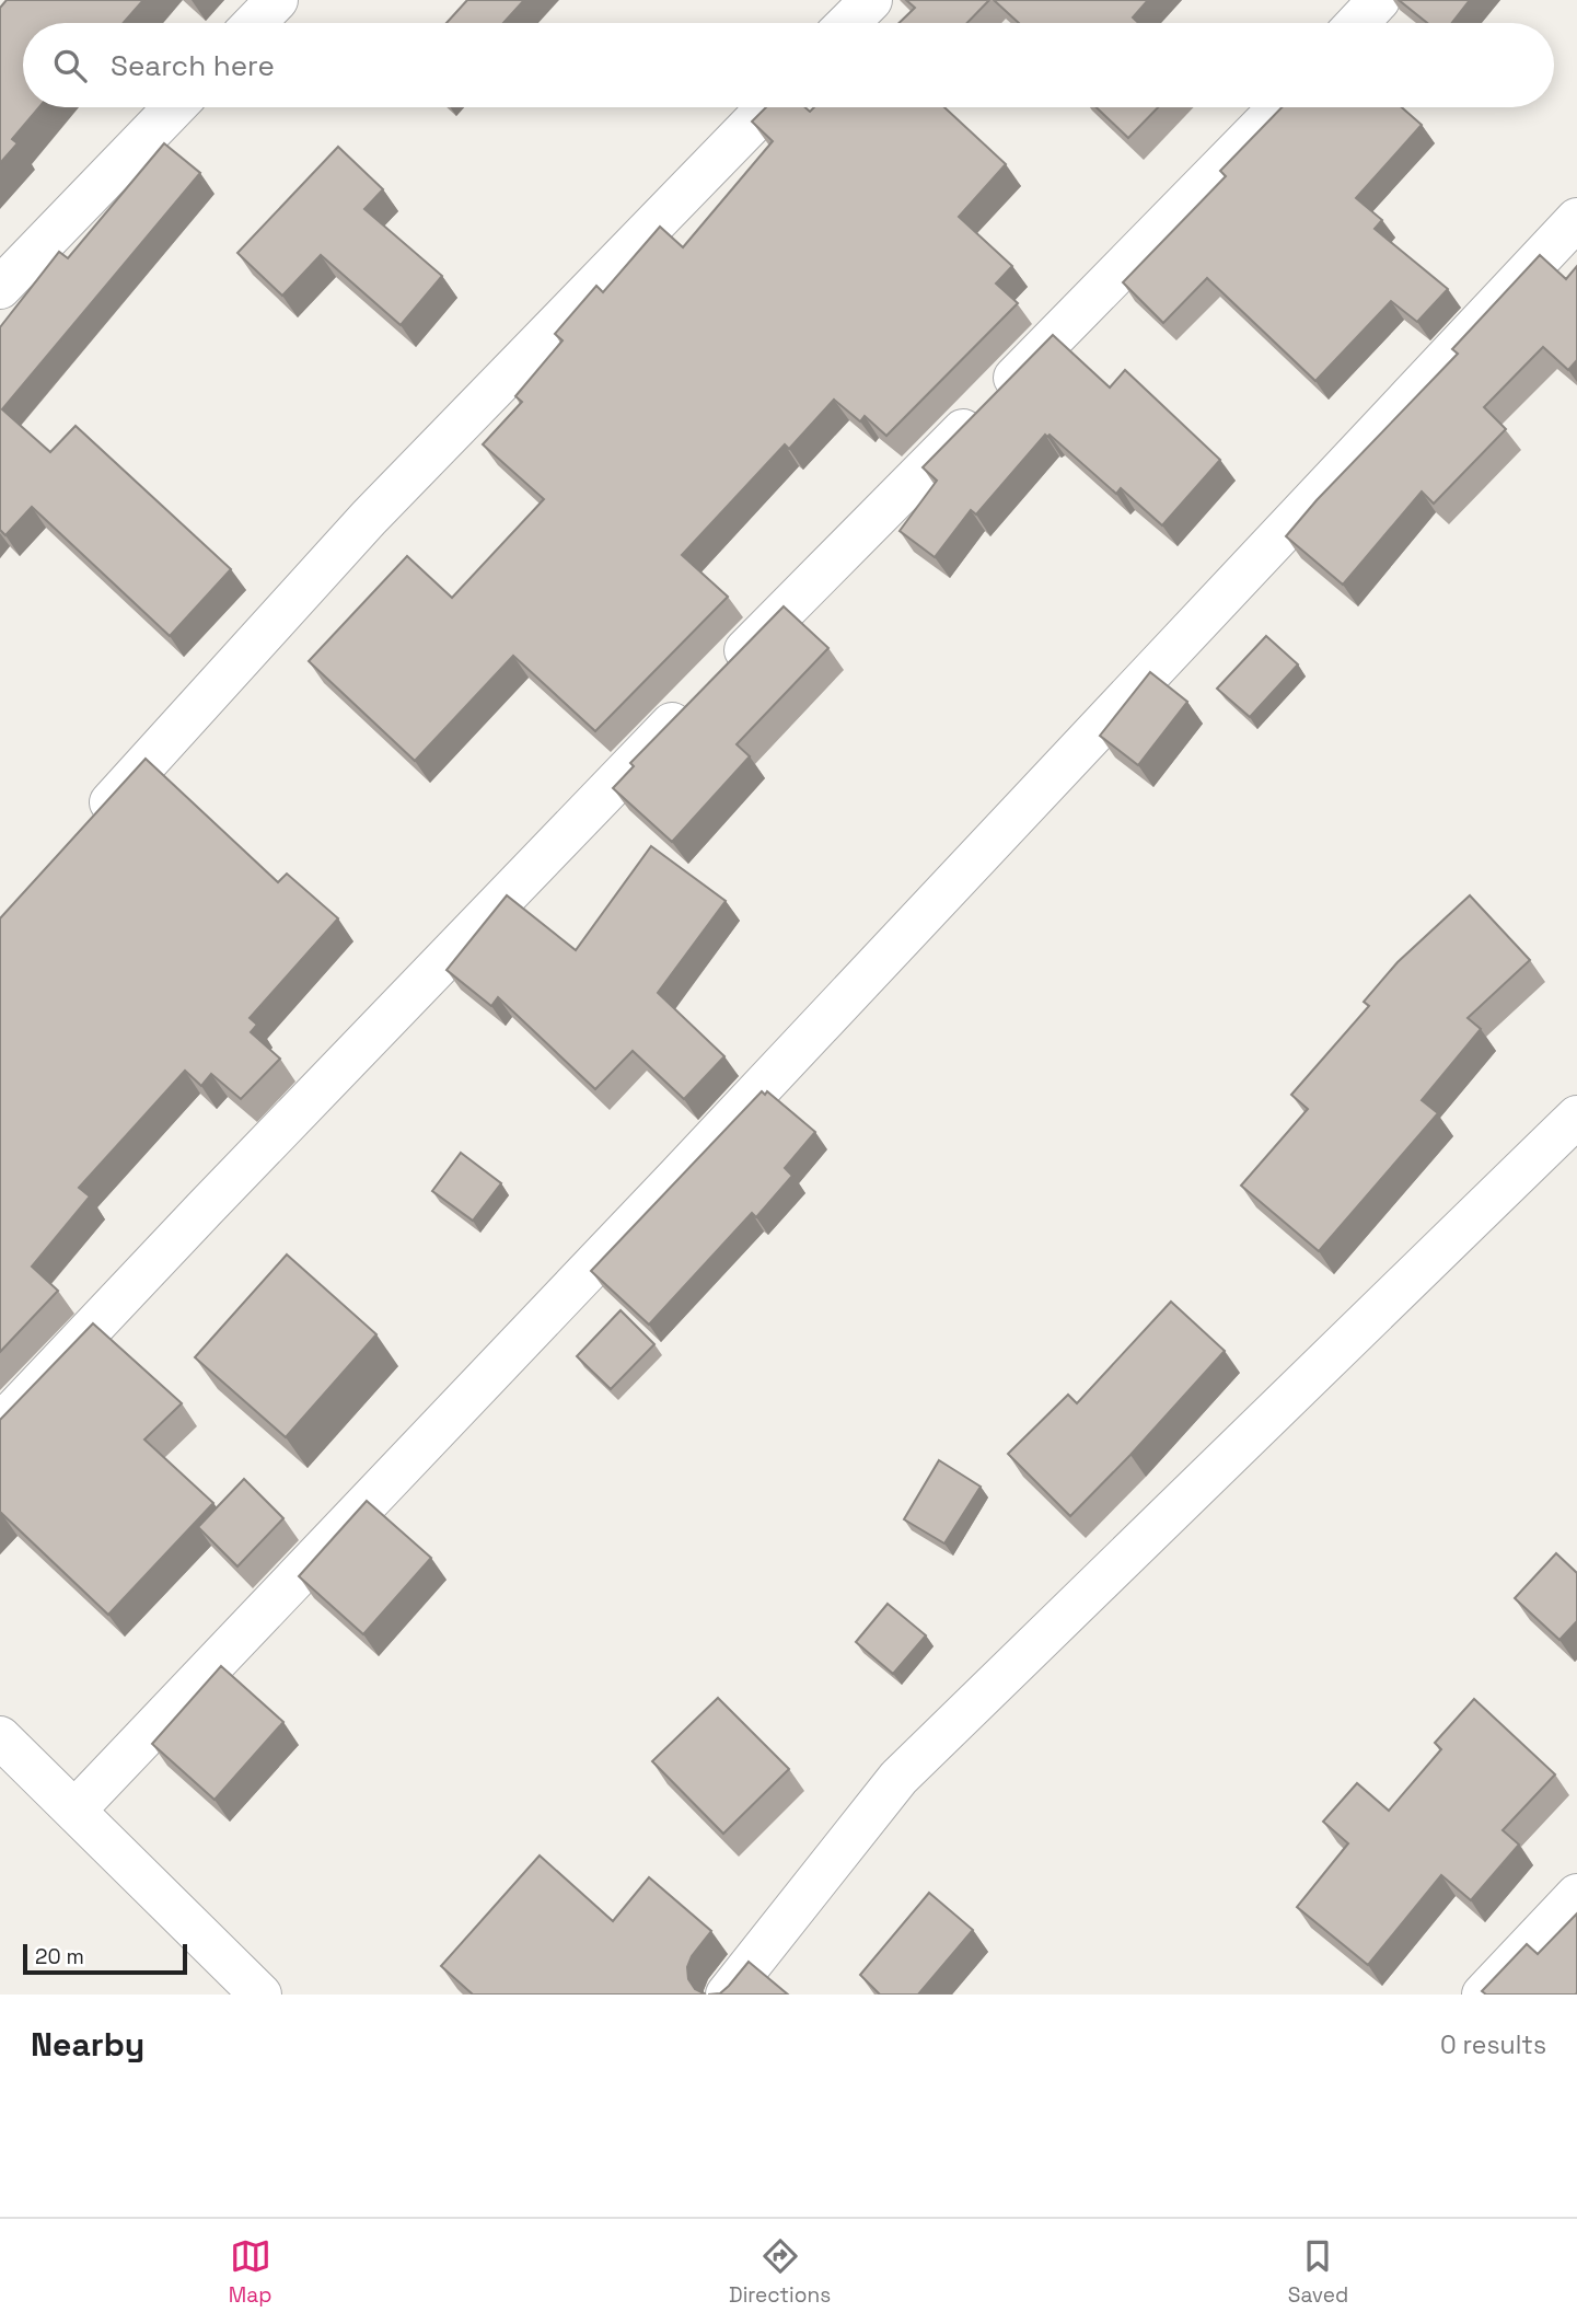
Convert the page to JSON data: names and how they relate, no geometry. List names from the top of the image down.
{
  "scale_bar": "20 m",
  "page": {
    "search": "Search here",
    "scale": "20 m",
    "heading": ["Nearby", "0 results"],
    "nav": ["Map", "Directions", "Saved"]
  }
}
